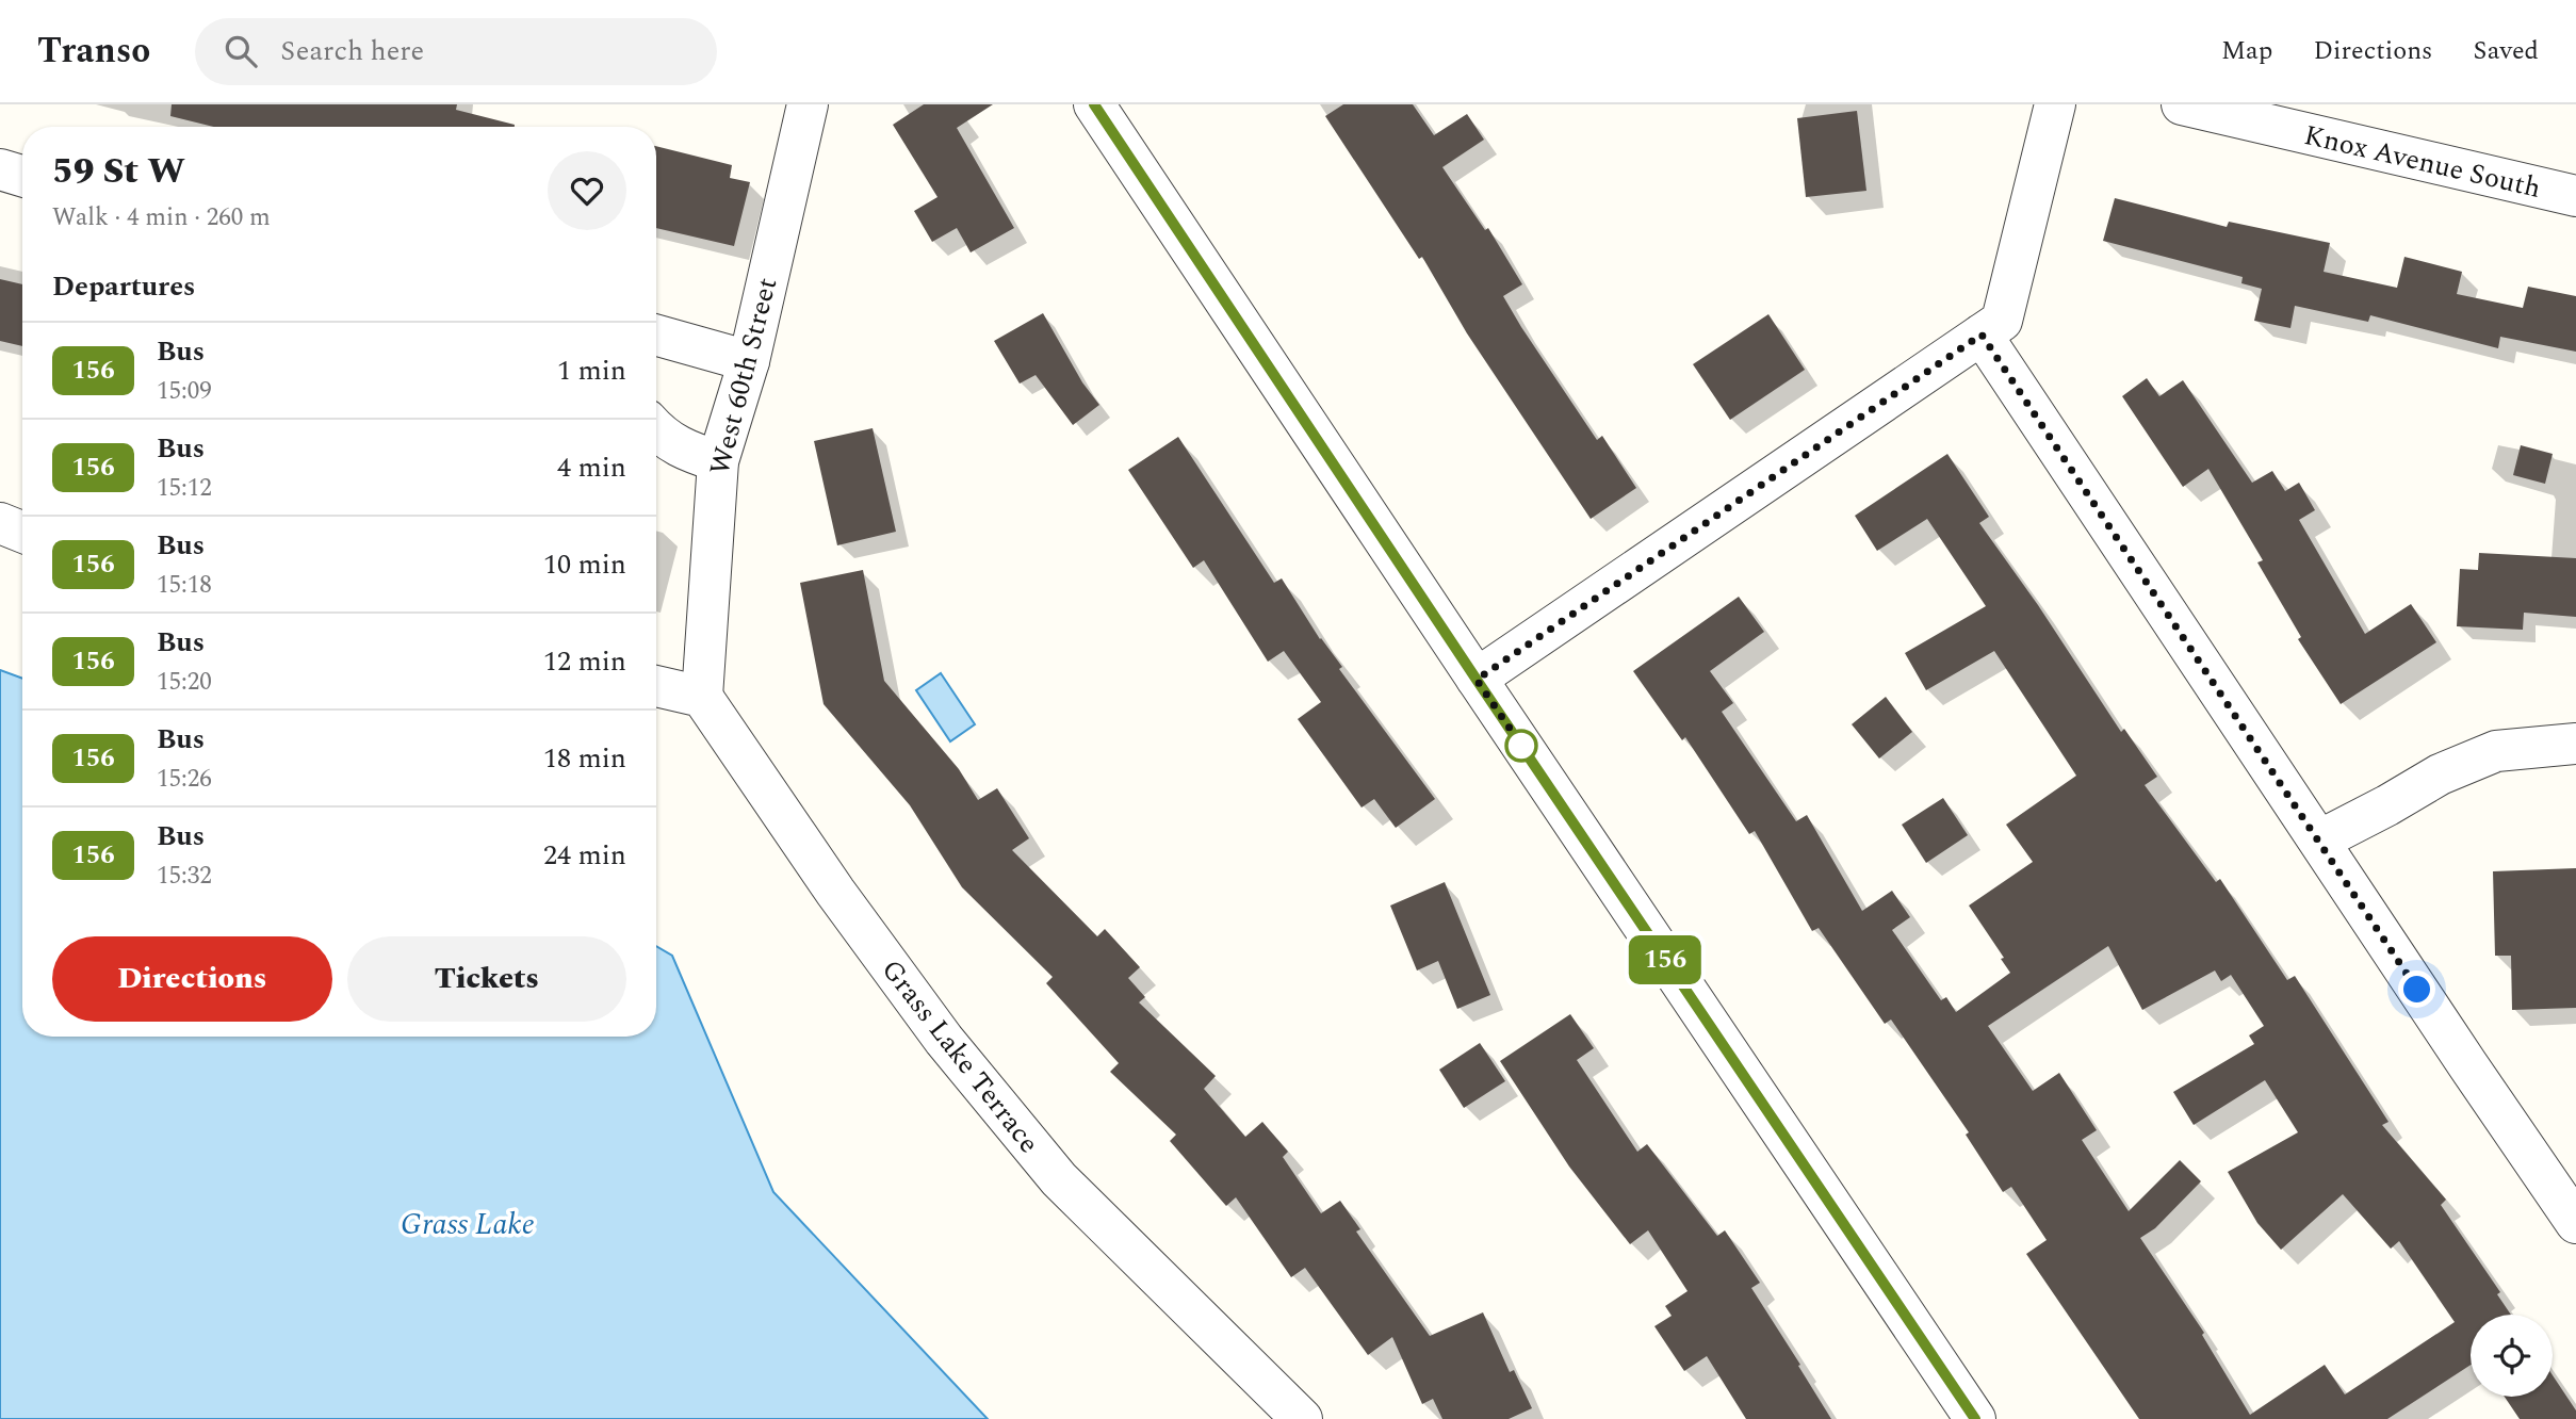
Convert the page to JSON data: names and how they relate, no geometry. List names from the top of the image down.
{
  "streets": {
    "street": ["Knox Avenue South", "West 60th Street", "Grass Lake Terrace"]
  },
  "crossings": [
    ["West 60th Street", "Grass Lake Terrace"]
  ],
  "water": ["Grass Lake"],
  "lines": ["bus line 156"],
  "page": {
    "header": "Transo",
    "search": "Search here",
    "nav": ["Map", "Directions", "Saved"],
    "on_map": "156",
    "heading": [
      ["59 St W", "Walk · 4 min · 260 m"],
      "Departures"
    ],
    "list": [
      {
        "mark": "156",
        "name": "Bus",
        "note": "15:09",
        "value": "1 min"
      },
      {
        "mark": "156",
        "name": "Bus",
        "note": "15:12",
        "value": "4 min"
      },
      {
        "mark": "156",
        "name": "Bus",
        "note": "15:18",
        "value": "10 min"
      },
      {
        "mark": "156",
        "name": "Bus",
        "note": "15:20",
        "value": "12 min"
      },
      {
        "mark": "156",
        "name": "Bus",
        "note": "15:26",
        "value": "18 min"
      },
      {
        "mark": "156",
        "name": "Bus",
        "note": "15:32",
        "value": "24 min"
      }
    ],
    "buttons": ["Directions", "Tickets"]
  }
}
